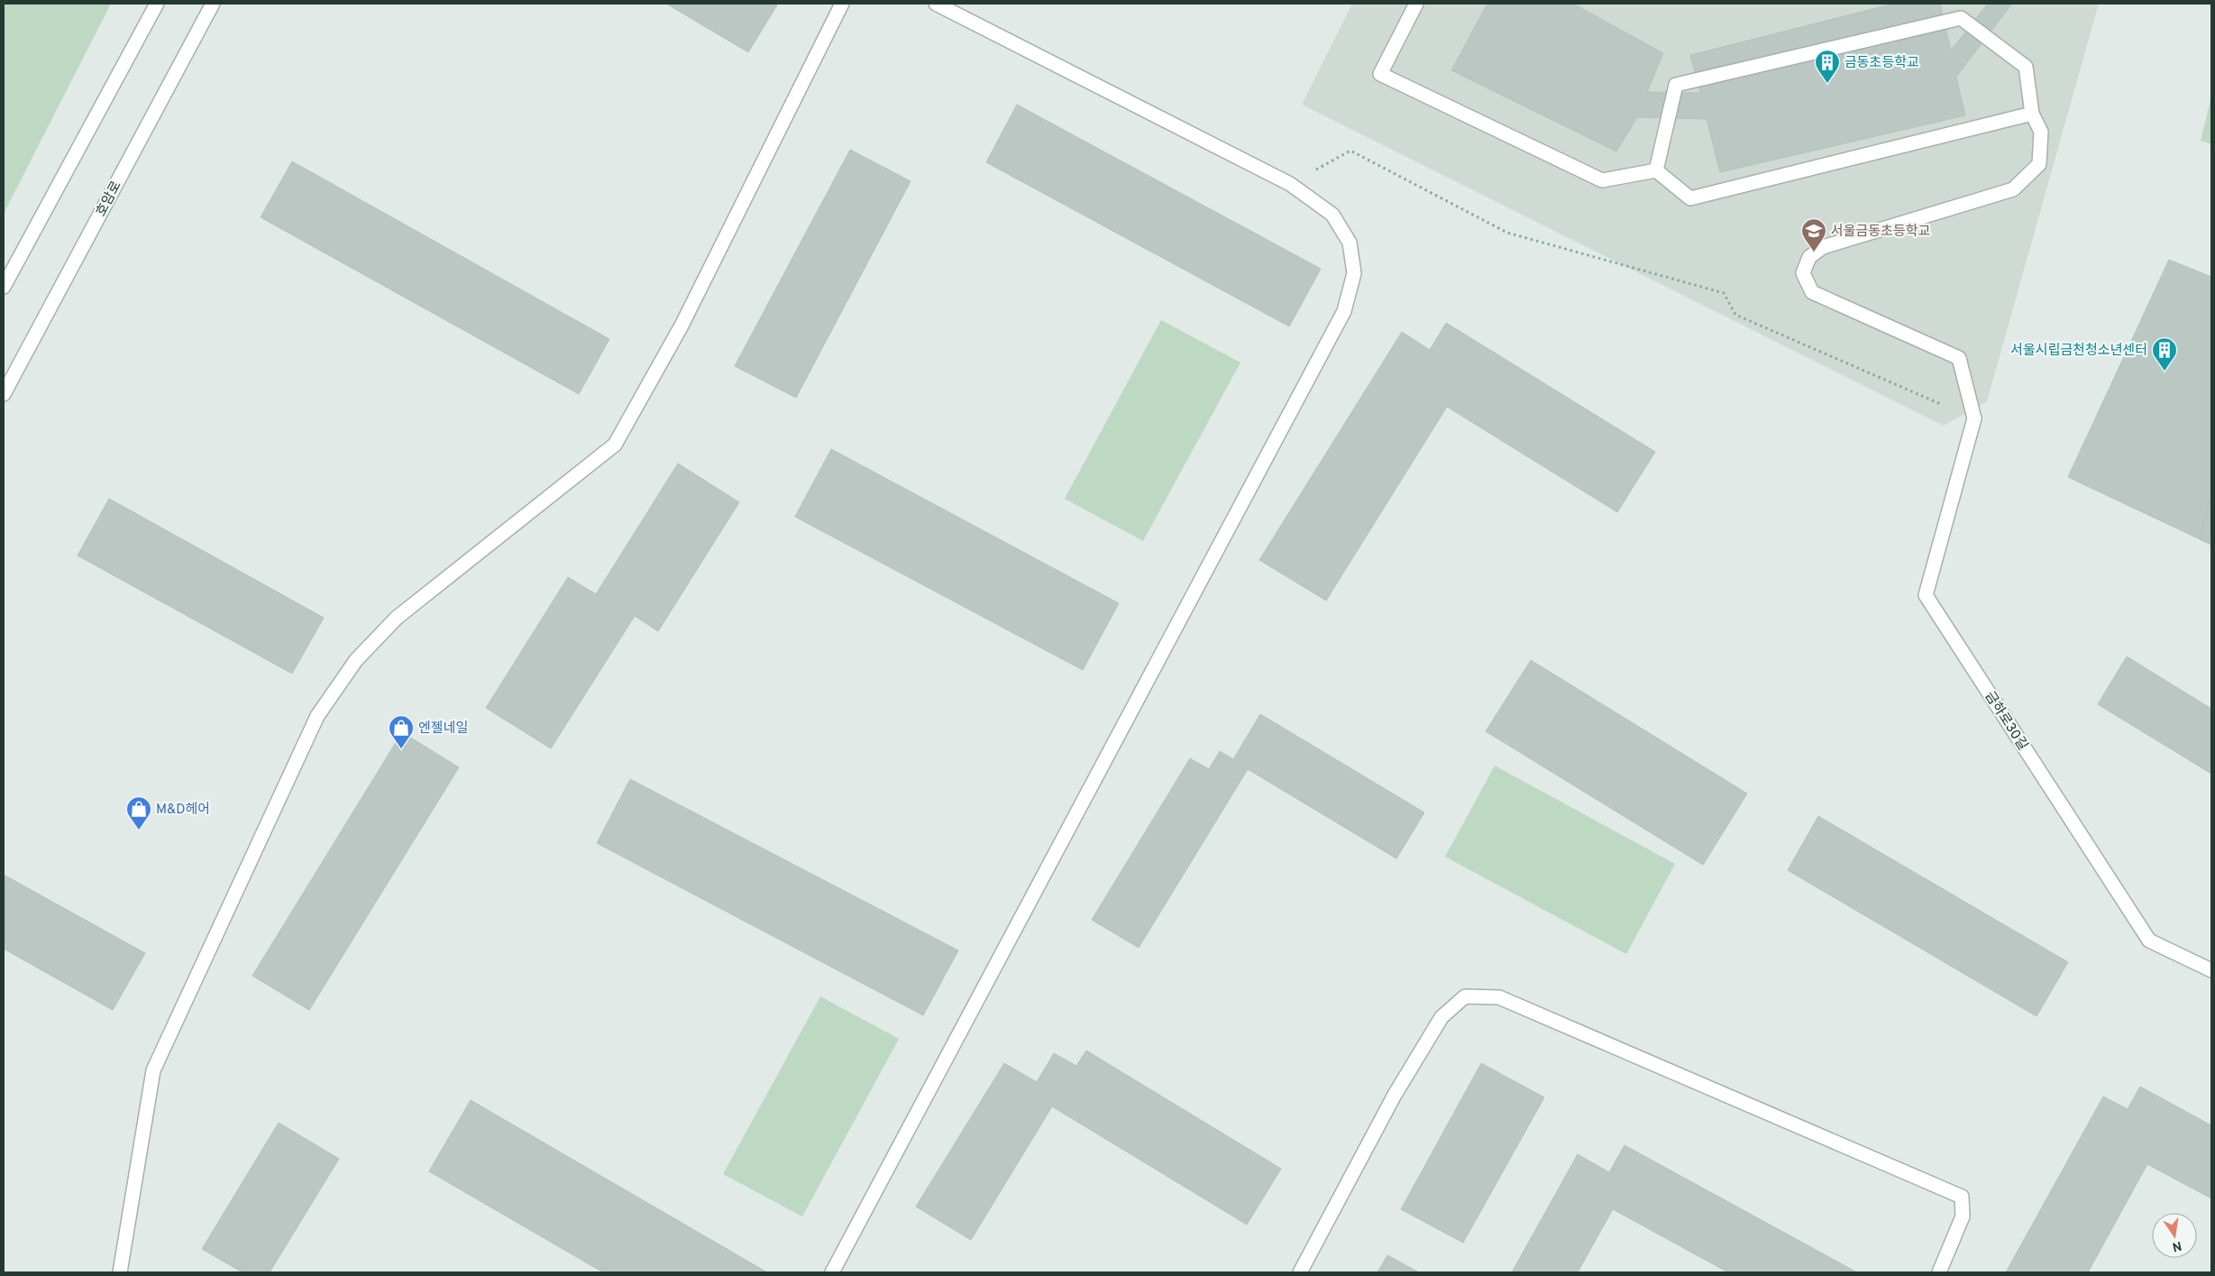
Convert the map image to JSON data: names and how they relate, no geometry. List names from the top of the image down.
{
  "streets": {
    "street": ["호암로", "금하로30길"]
  },
  "places": {
    "building": ["금동초등학교", "서울시립금천청소년센터"],
    "school or university": ["서울금동초등학교"],
    "shop": ["엔젤네일", "M&D헤어"]
  },
  "north": "bottom"
}
